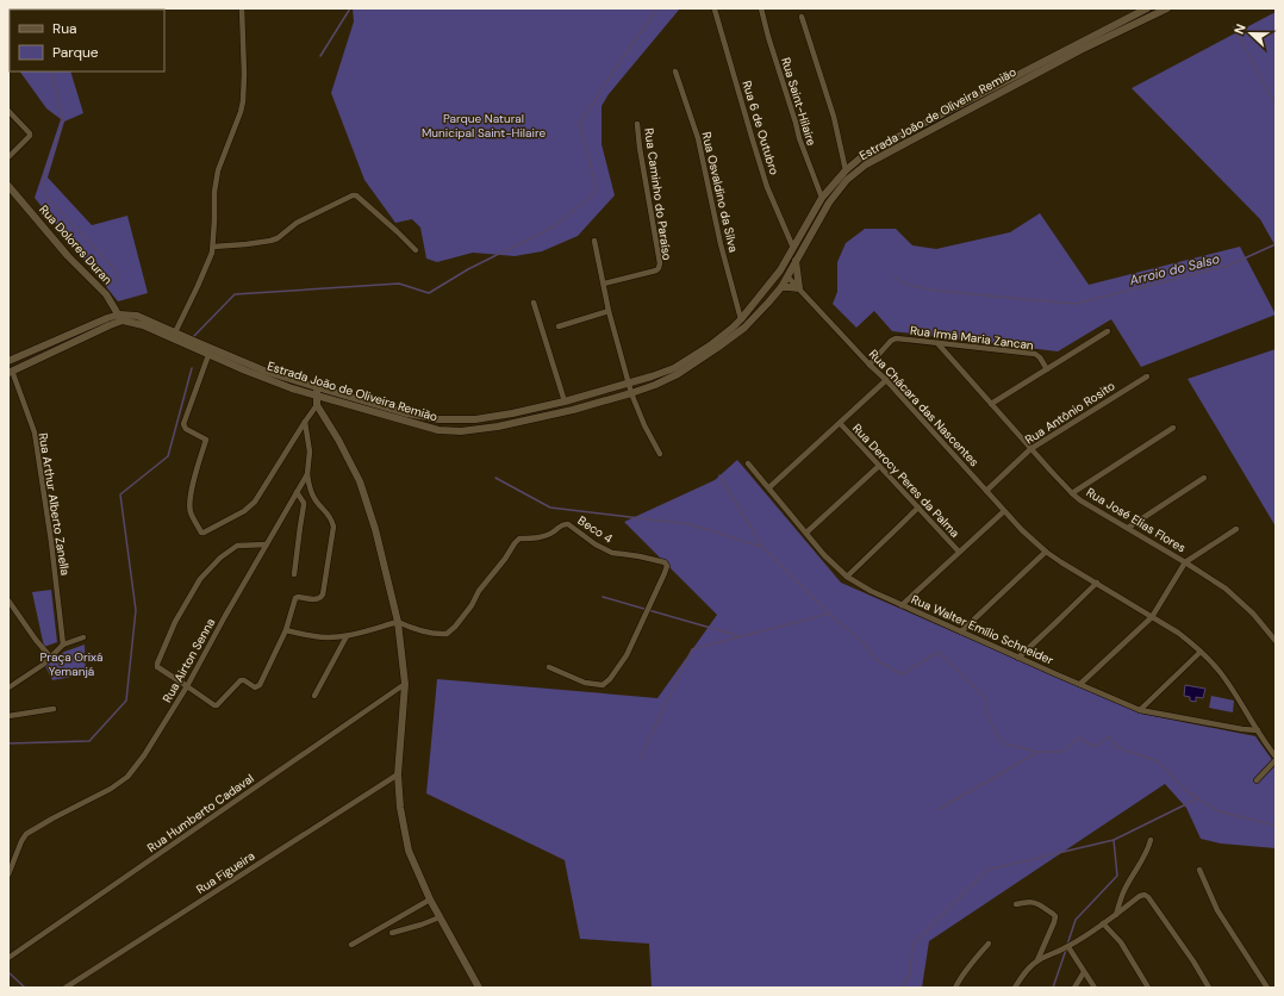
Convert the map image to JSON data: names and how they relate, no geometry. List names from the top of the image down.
{
  "streets": {
    "main road": ["Estrada João de Oliveira Remião", "Rua Dolores Duran"],
    "street": [
      "Rua Saint-Hilaire",
      "Rua 6 de Outubro",
      "Rua Osvaldino da Silva",
      "Rua Caminho do Paraíso",
      "Rua Irmã Maria Zancan",
      "Rua Chácara das Nascentes",
      "Rua Antônio Rosito",
      "Rua Derocy Peres da Palma",
      "Rua Arthur Alberto Zanella",
      "Rua José Elias Flores",
      "Beco 4",
      "Rua Walter Emílio Schneider",
      "Rua Airton Senna",
      "Rua Humberto Cadaval",
      "Rua Figueira"
    ]
  },
  "crossings": [
    ["Rua Saint-Hilaire", "Estrada João de Oliveira Remião"],
    ["Estrada João de Oliveira Remião", "Rua 6 de Outubro"],
    ["Estrada João de Oliveira Remião", "Rua Osvaldino da Silva"],
    ["Estrada João de Oliveira Remião", "Rua Dolores Duran"],
    ["Estrada João de Oliveira Remião", "Rua Chácara das Nascentes"],
    ["Estrada João de Oliveira Remião", "Rua Arthur Alberto Zanella"],
    ["Rua Irmã Maria Zancan", "Rua Chácara das Nascentes"],
    ["Rua Irmã Maria Zancan", "Rua José Elias Flores"],
    ["Rua Chácara das Nascentes", "Rua Antônio Rosito"],
    ["Rua Chácara das Nascentes", "Rua Walter Emílio Schneider"],
    ["Rua Antônio Rosito", "Rua José Elias Flores"]
  ],
  "water": ["Arroio do Salso"],
  "parks": ["Parque Natural Municipal Saint-Hilaire", "Praça Orixá Yemanjá"],
  "legend": ["Rua", "Parque"],
  "north": "left"
}
